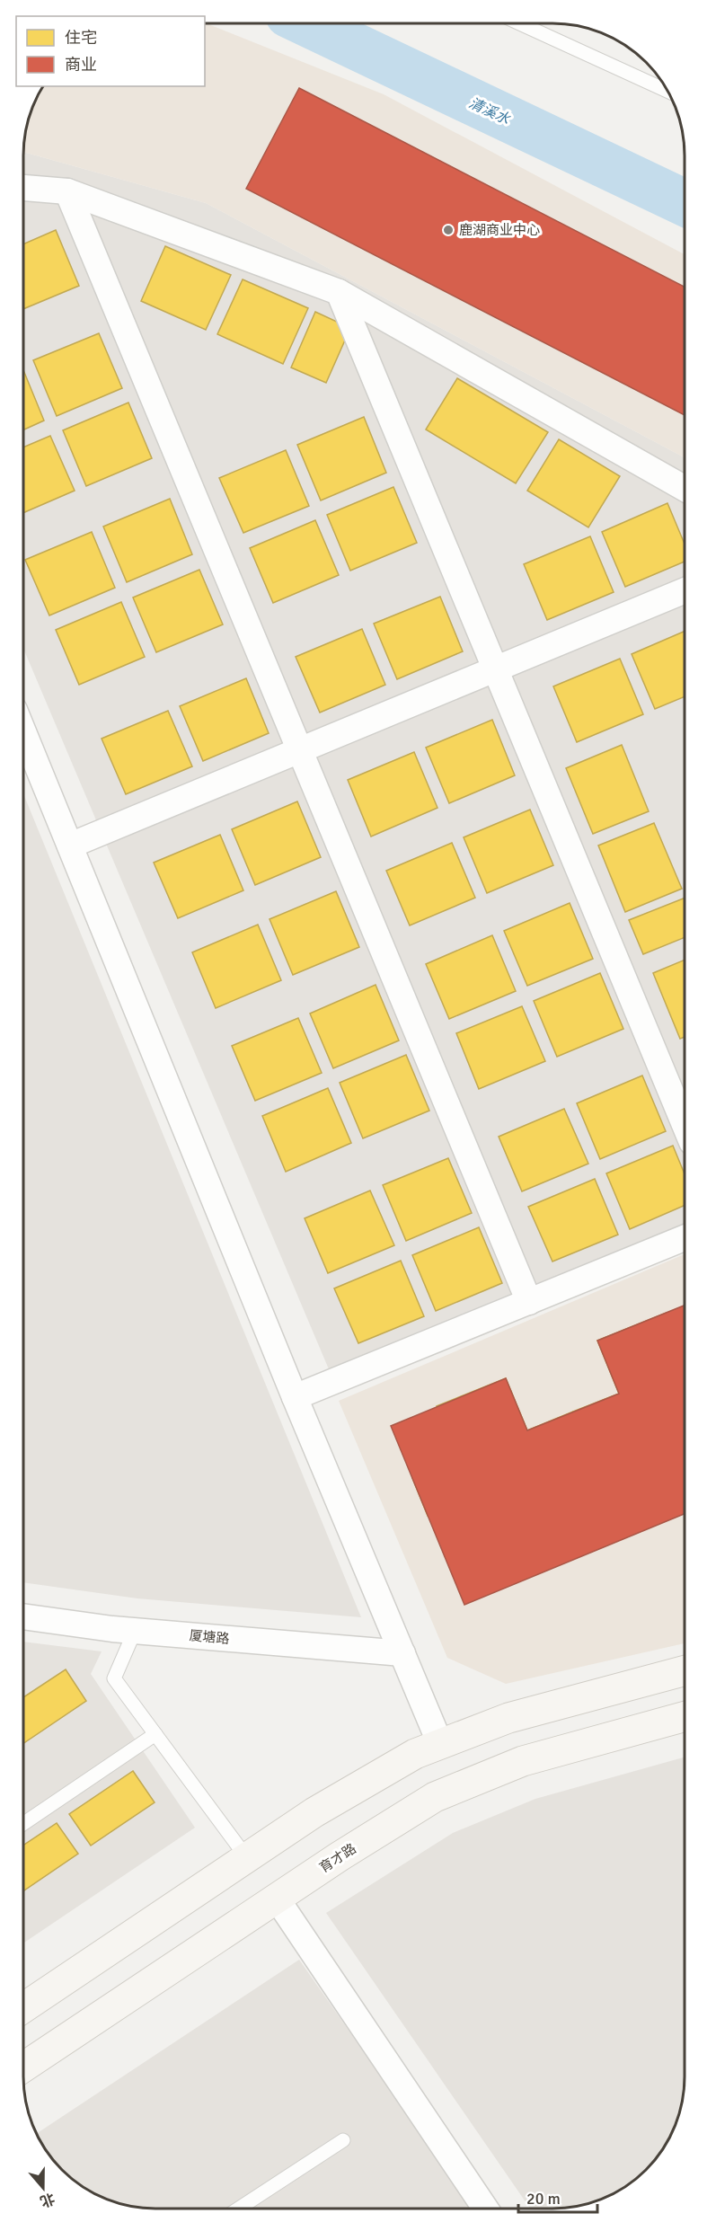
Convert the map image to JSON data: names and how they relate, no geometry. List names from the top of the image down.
{
  "streets": {
    "main road": ["育才路"],
    "street": ["厦塘路"]
  },
  "water": ["清溪水"],
  "places": ["鹿湖商业中心"],
  "legend": ["住宅", "商业"],
  "scale_bar": "20 m",
  "north": "bottom"
}
